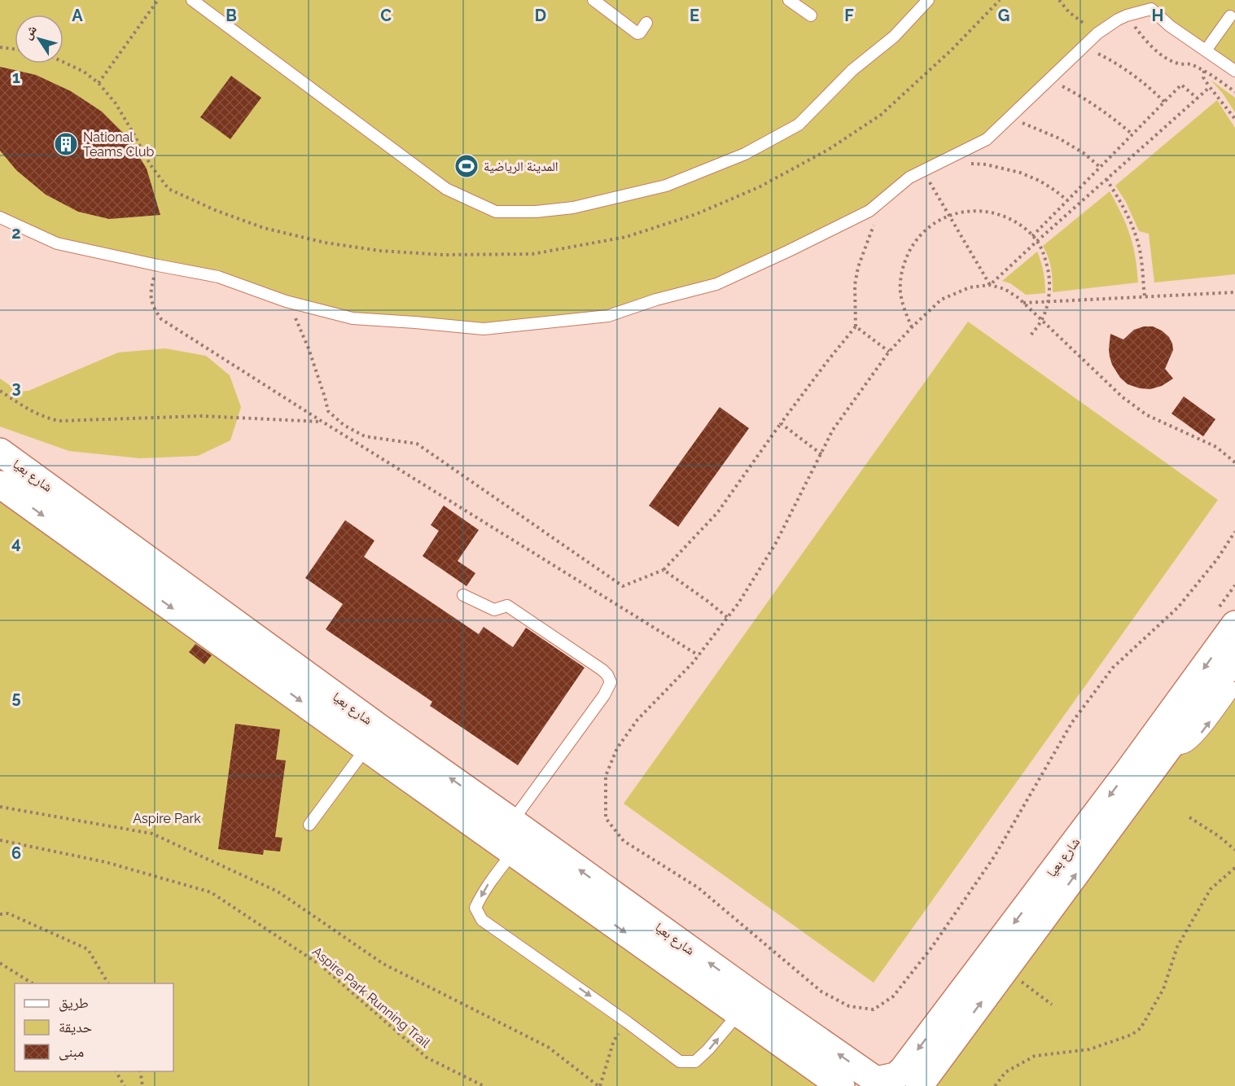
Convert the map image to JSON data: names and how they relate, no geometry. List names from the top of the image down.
{
  "streets": {
    "street": ["شارع بعيا"],
    "path": ["Aspire Park Running Trail"]
  },
  "parks": ["Aspire Park"],
  "places": {
    "building": ["National Teams Club"],
    "sports": ["المدينة الرياضية"]
  },
  "legend": ["طريق", "حديقة", "مبنى"],
  "north": "top left",
  "grid": {
    "columns": [
      "A",
      "B",
      "C",
      "D",
      "E",
      "F",
      "G",
      "H"
    ],
    "rows": [
      "1",
      "2",
      "3",
      "4",
      "5",
      "6"
    ]
  }
}
